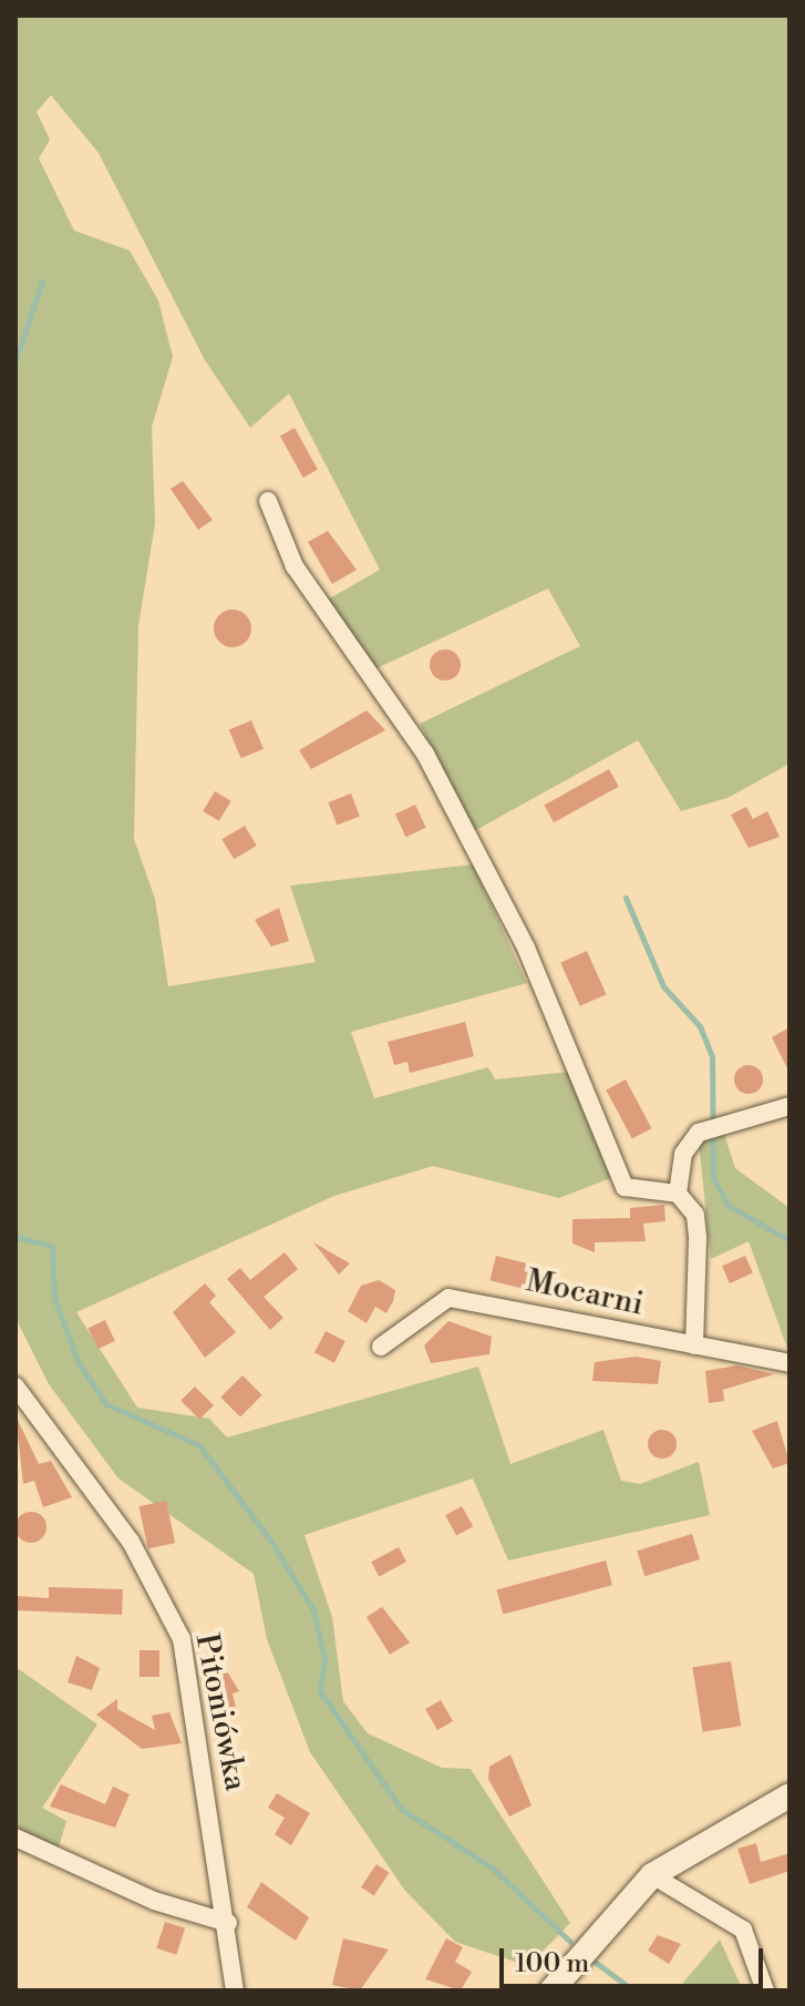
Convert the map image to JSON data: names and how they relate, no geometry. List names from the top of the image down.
{
  "streets": {
    "street": ["Mocarni", "Pitoniówka"]
  },
  "scale_bar": "100 m"
}
